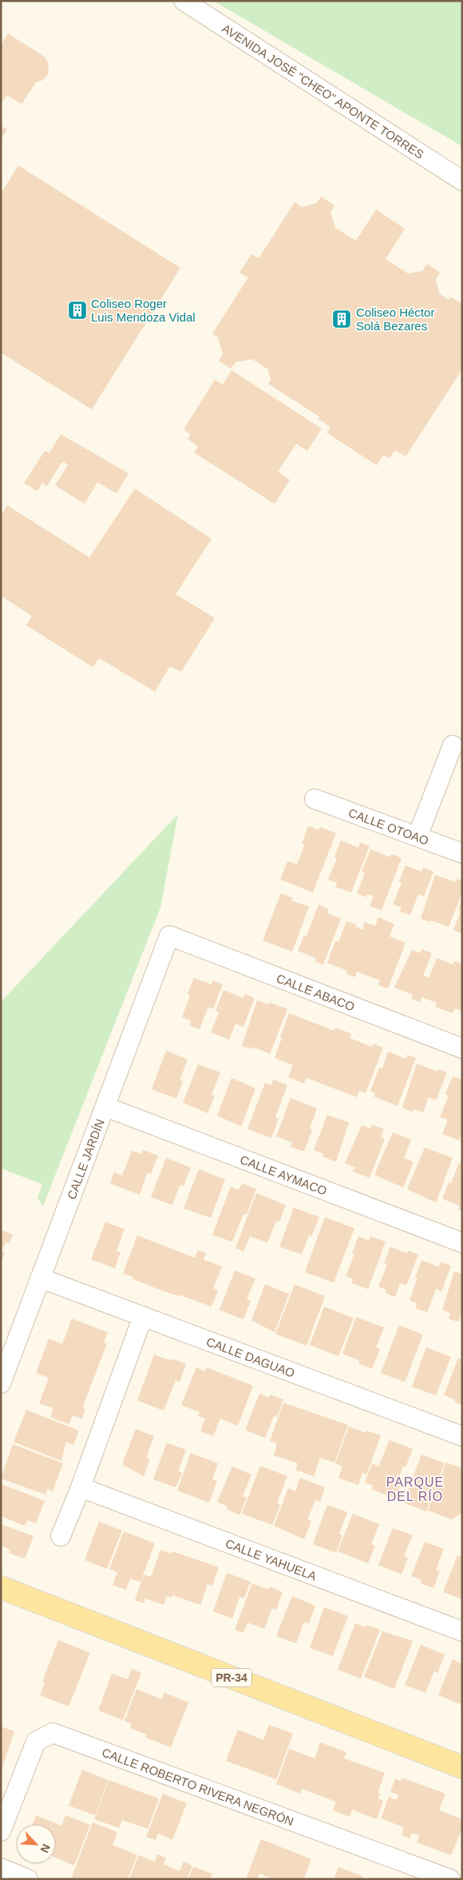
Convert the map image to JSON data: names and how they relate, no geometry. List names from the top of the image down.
{
  "streets": {
    "main road": ["PR-34"],
    "street": [
      "AVENIDA JOSÉ \"CHEO\" APONTE TORRES",
      "CALLE OTOAO",
      "CALLE ABACO",
      "CALLE JARDÍN",
      "CALLE AYMACO",
      "CALLE DAGUAO",
      "CALLE YAHUELA",
      "CALLE ROBERTO RIVERA NEGRÓN"
    ]
  },
  "crossings": [
    ["CALLE ABACO", "CALLE JARDÍN"],
    ["CALLE JARDÍN", "CALLE AYMACO"],
    ["CALLE JARDÍN", "CALLE DAGUAO"]
  ],
  "districts": ["PARQUE DEL RÍO"],
  "places": {
    "building": ["Coliseo Roger Luis Mendoza Vidal", "Coliseo Héctor Solá Bezares"]
  },
  "north": "bottom right"
}
